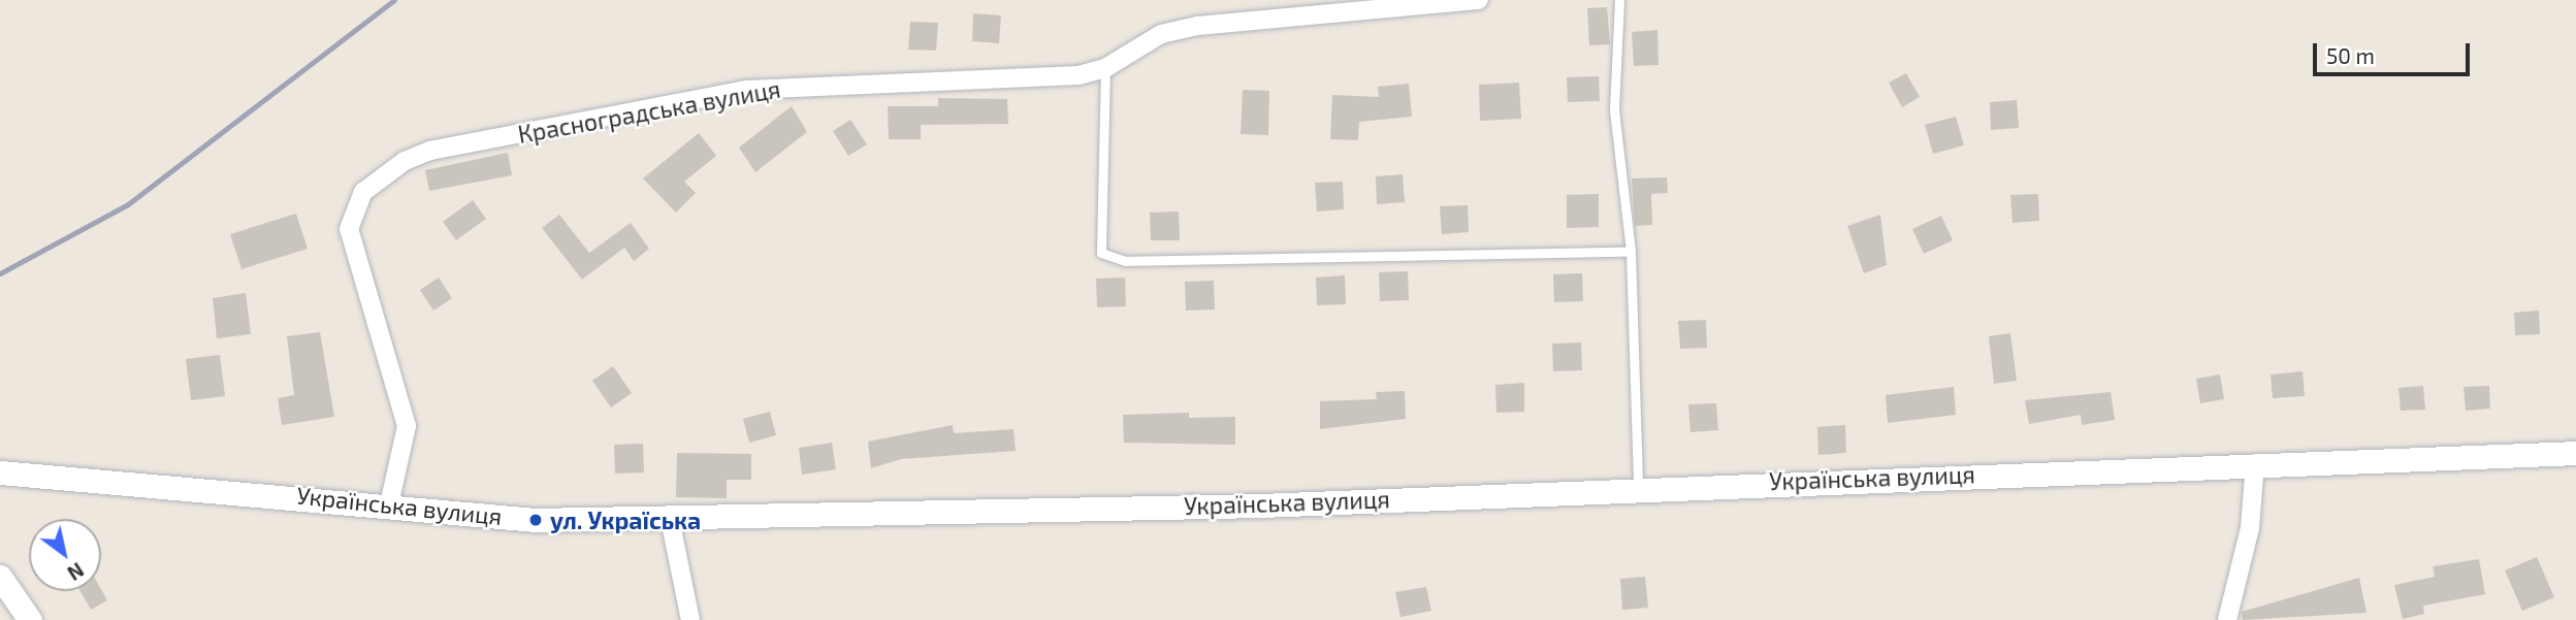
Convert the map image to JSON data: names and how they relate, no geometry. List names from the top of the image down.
{
  "streets": {
    "street": ["Красноградська вулиця", "Українська вулиця"]
  },
  "crossings": [
    ["Красноградська вулиця", "Українська вулиця"]
  ],
  "places": ["ул. Україська"],
  "scale_bar": "50 m",
  "north": "bottom right"
}
